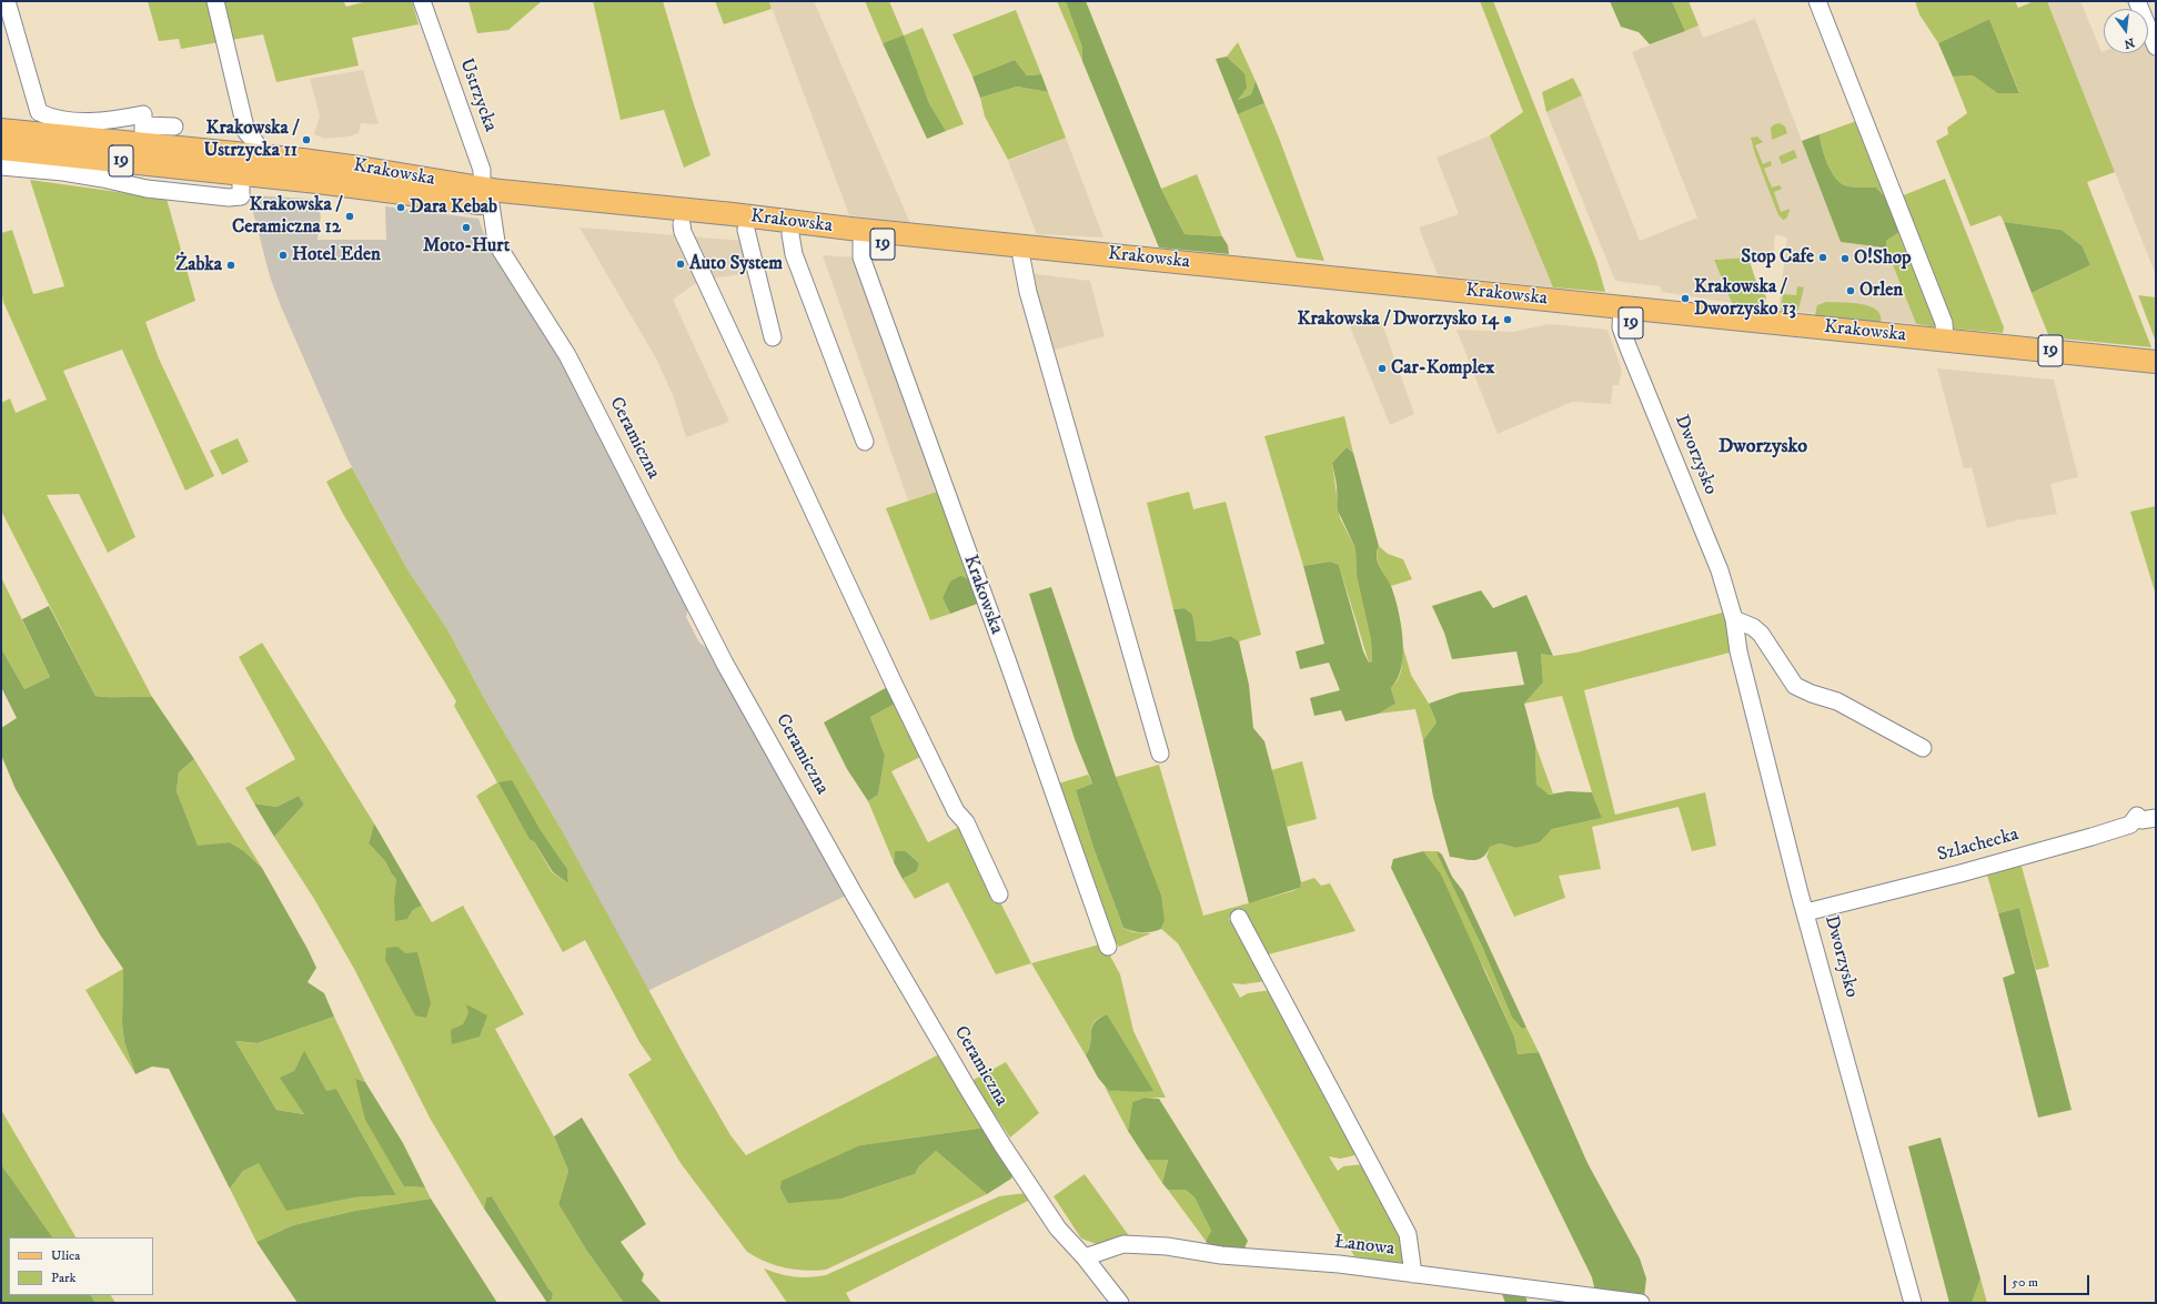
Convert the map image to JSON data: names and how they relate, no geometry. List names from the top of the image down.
{
  "streets": {
    "main road": ["19", "Krakowska"],
    "street": [
      "Ustrzycka",
      "Ceramiczna",
      "Dworzysko",
      "Szlachecka",
      "Łanowa"
    ]
  },
  "crossings": [
    ["Ustrzycka", "Krakowska"],
    ["Ustrzycka", "Ceramiczna"],
    ["Krakowska", "Ceramiczna"],
    ["Krakowska", "Dworzysko"],
    ["Ceramiczna", "Łanowa"],
    ["Dworzysko", "Szlachecka"]
  ],
  "districts": ["Dworzysko"],
  "places": [
    "Krakowska / Ustrzycka 11",
    "Dara Kebab",
    "Krakowska / Ceramiczna 12",
    "Moto-Hurt",
    "Hotel Eden",
    "Stop Cafe",
    "O!Shop",
    "Auto System",
    "Żabka",
    "Orlen",
    "Krakowska / Dworzysko 13",
    "Krakowska / Dworzysko 14",
    "Car-Komplex"
  ],
  "legend": ["Ulica", "Park"],
  "scale_bar": "50 m",
  "north": "bottom"
}
